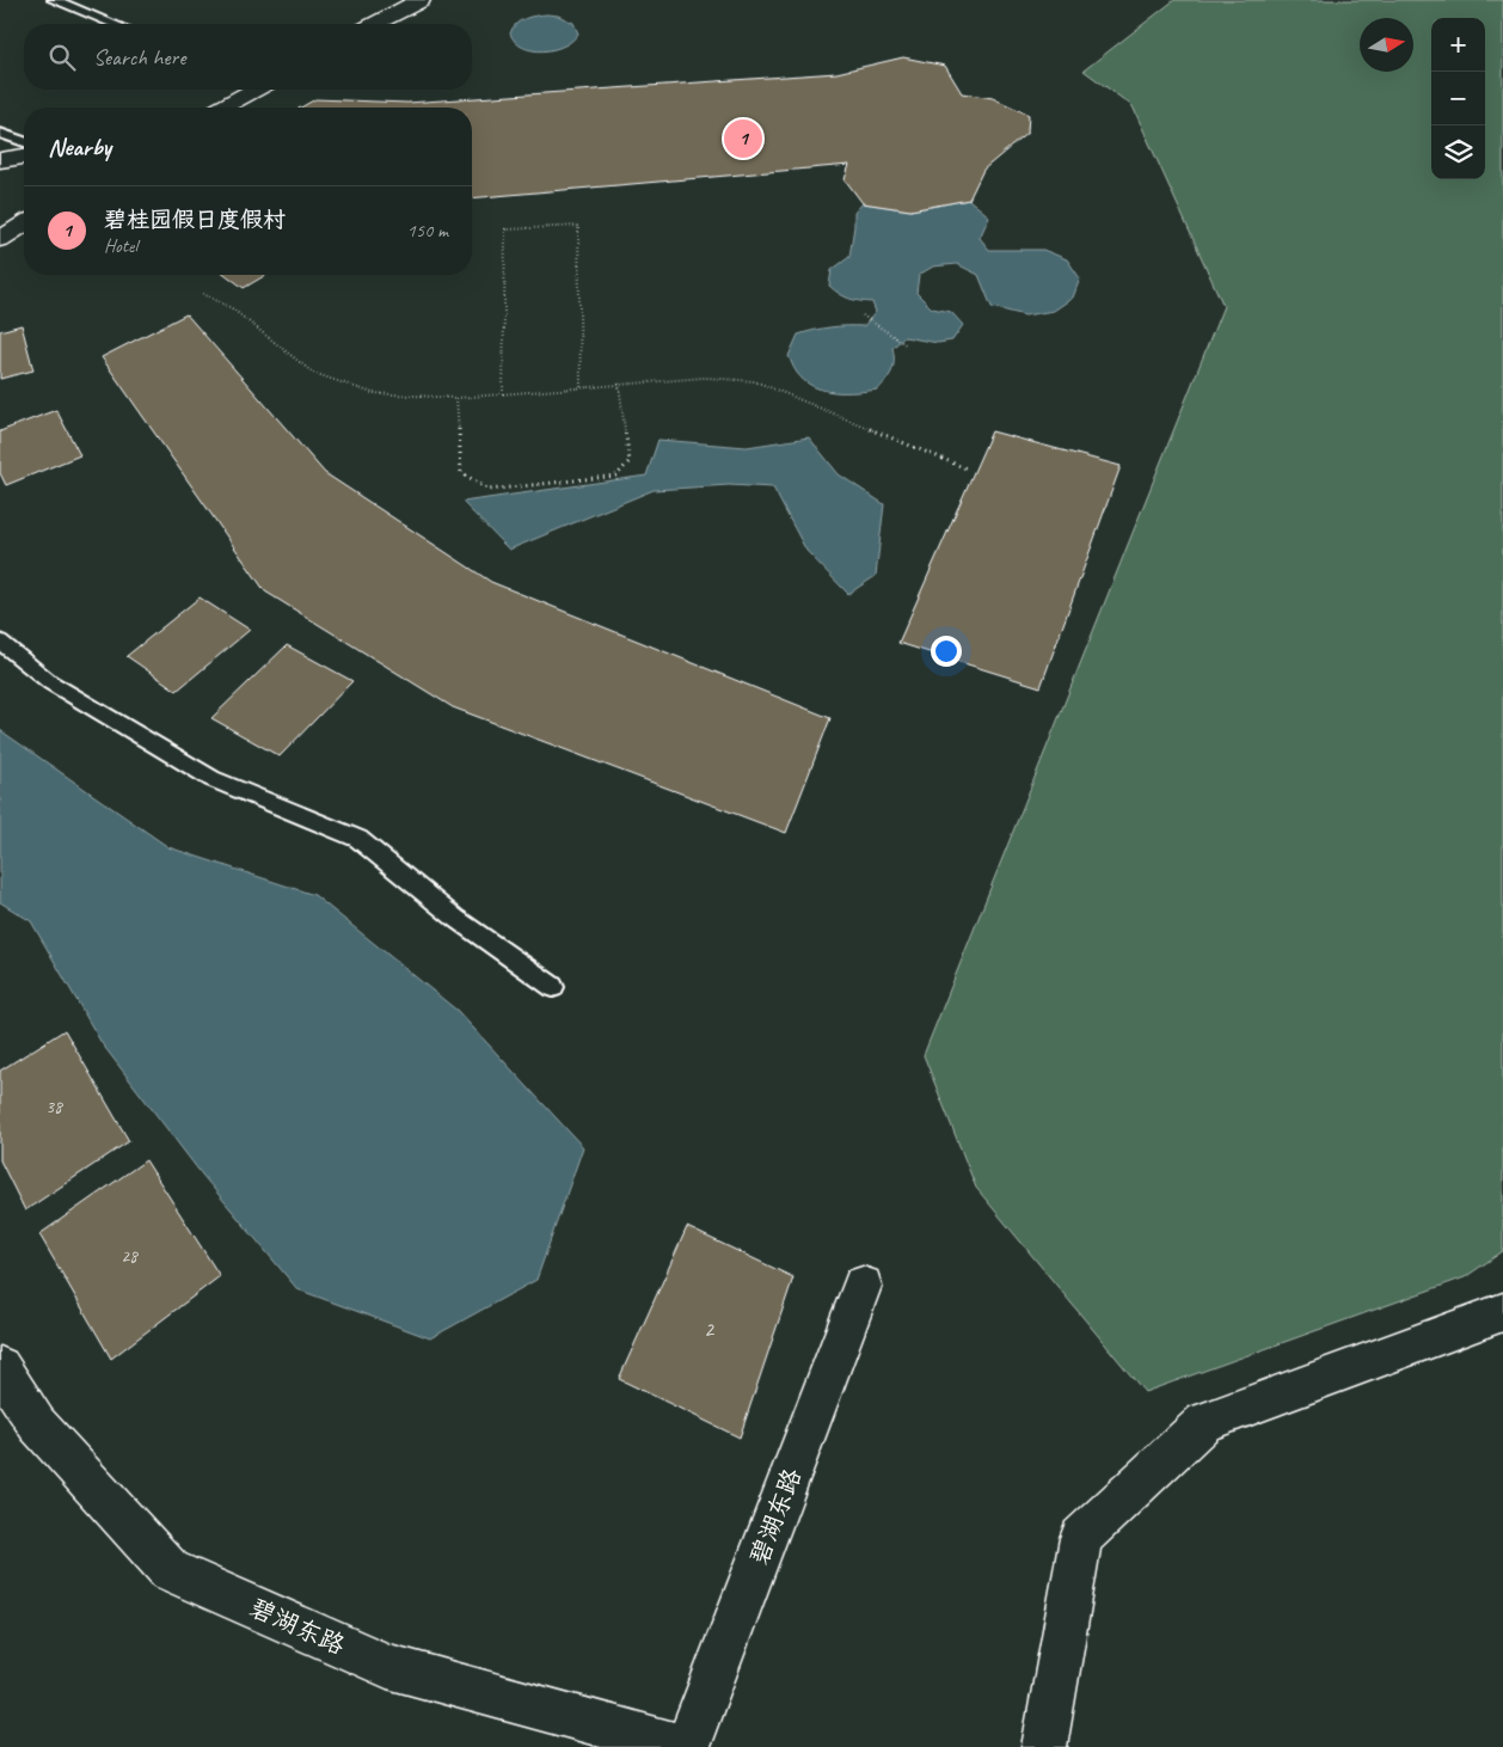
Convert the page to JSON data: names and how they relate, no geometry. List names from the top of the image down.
{
  "streets": {
    "street": ["碧湖东路"]
  },
  "house_numbers": ["38", "28", "2"],
  "north": "right",
  "page": {
    "map_buttons": ["+", "−"],
    "search": "Search here",
    "heading": "Nearby",
    "pins": "1",
    "list": [
      {
        "mark": "1",
        "name": "碧桂园假日度假村",
        "note": "Hotel",
        "value": "150 m"
      }
    ]
  }
}
